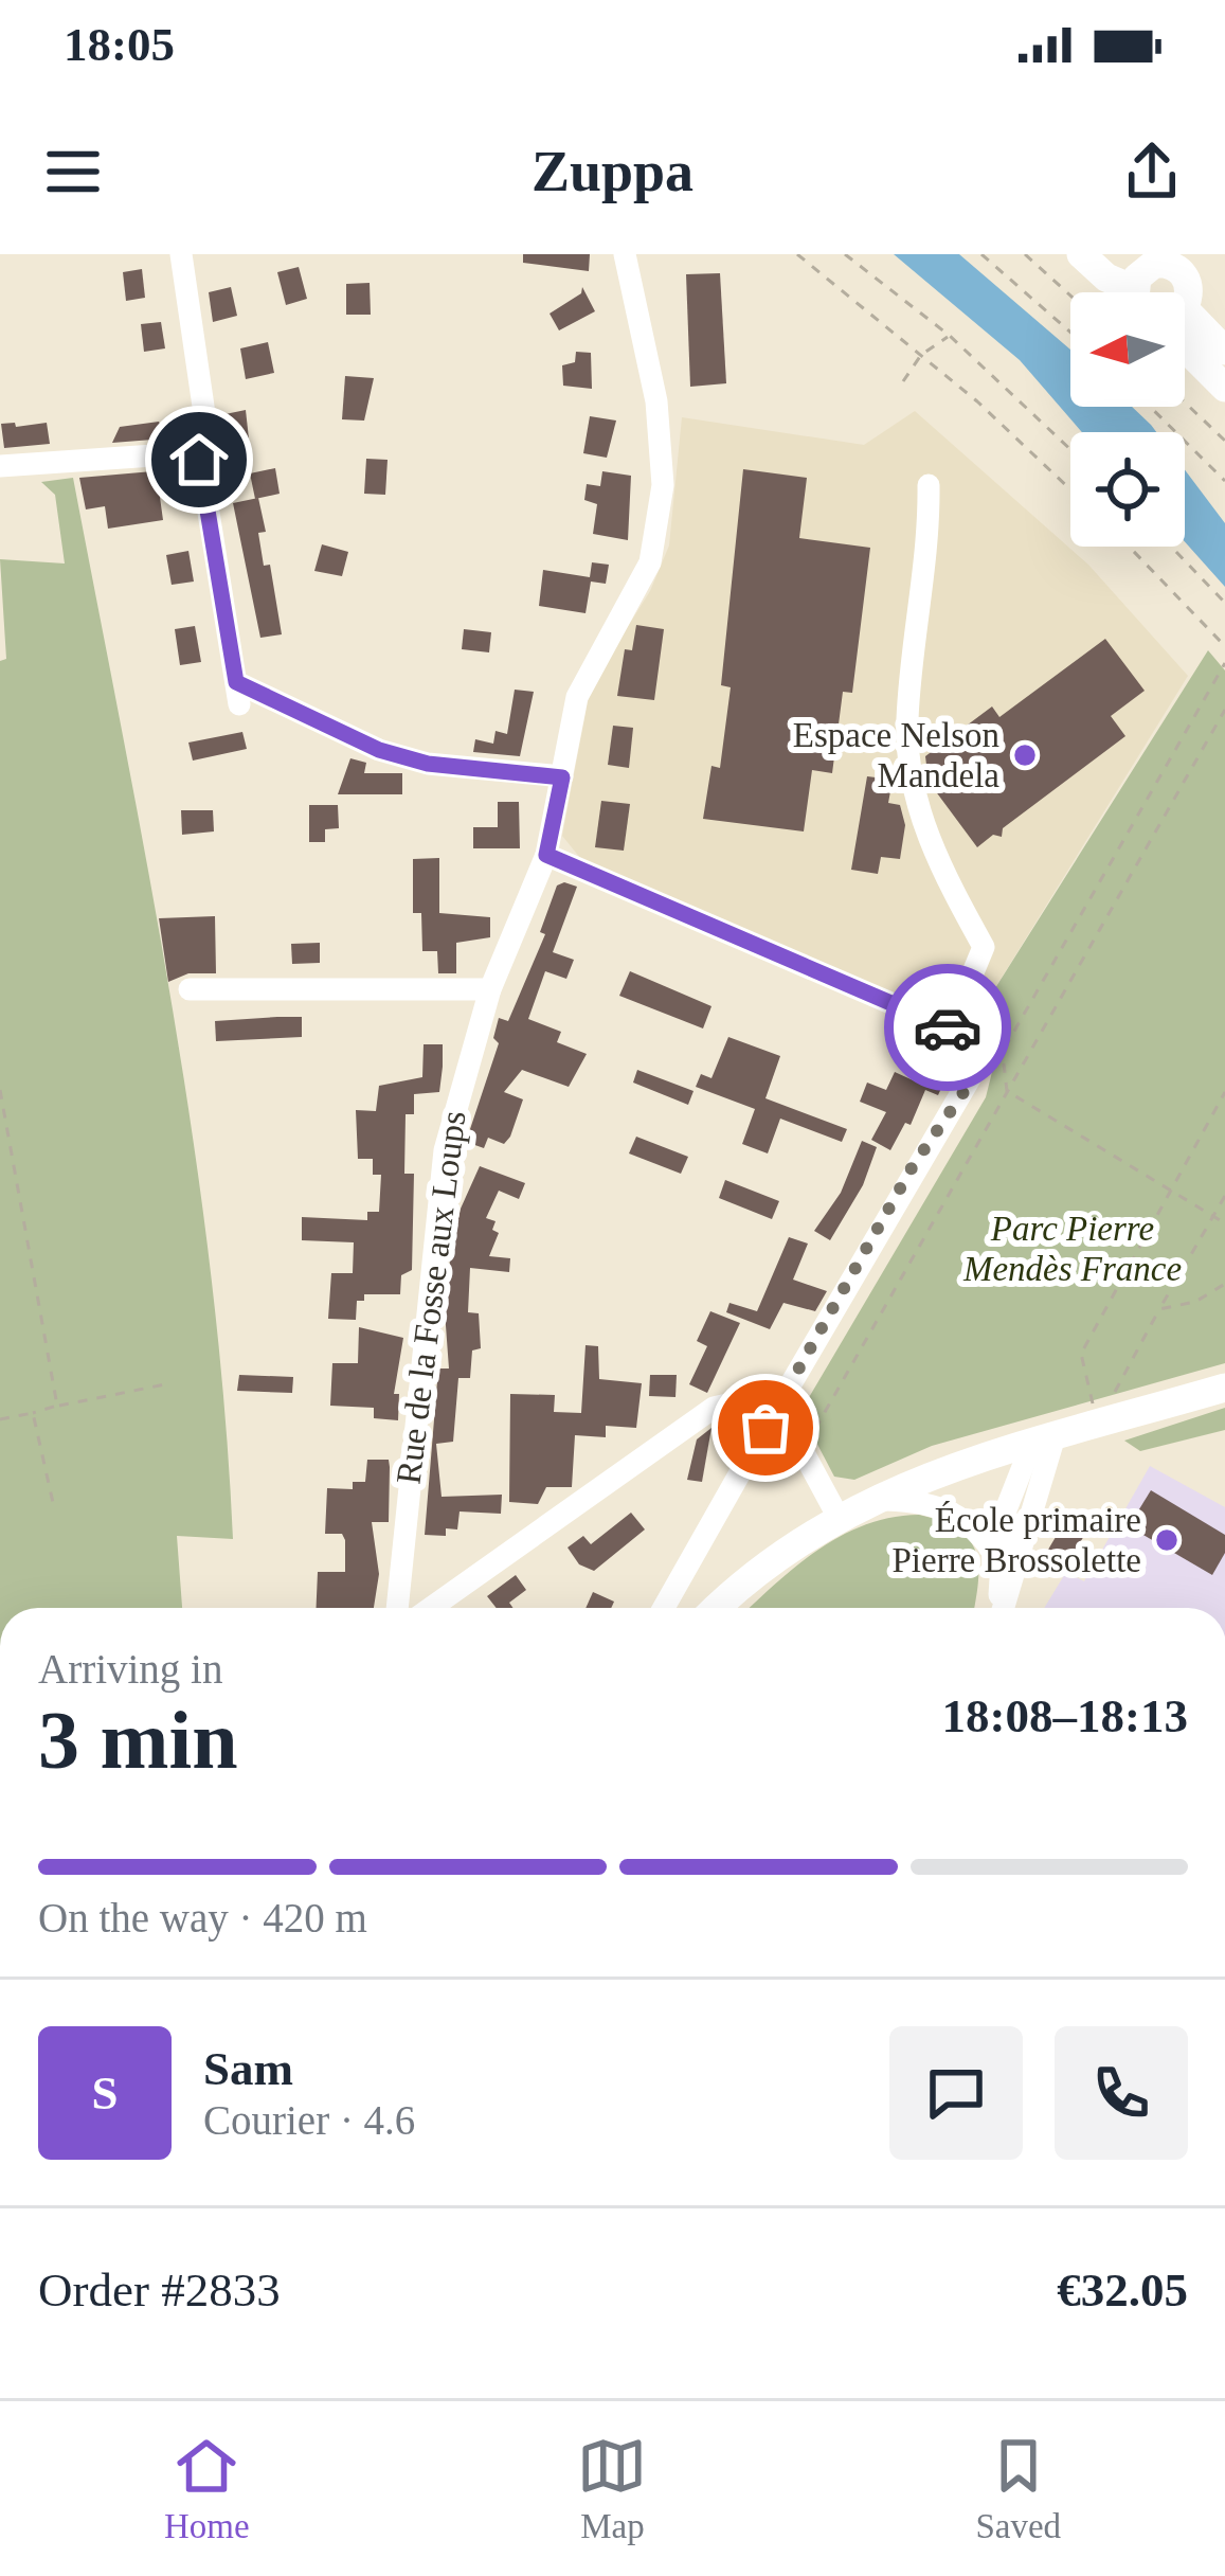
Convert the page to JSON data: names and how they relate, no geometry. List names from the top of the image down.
{
  "streets": {
    "street": ["Rue de la Fosse aux Loups"]
  },
  "parks": ["Parc Pierre Mendès France"],
  "places": ["Espace Nelson Mandela", "École primaire Pierre Brossolette"],
  "north": "left",
  "page": {
    "status": "18:05",
    "header": "Zuppa",
    "heading": ["3 min", "Arriving in", "18:08–18:13"],
    "panel": [
      "Sam",
      "Courier · 4.6",
      "Order #2833",
      "€32.05"
    ],
    "bar": "On the way · 420 m",
    "round": "S",
    "tabs": ["Home", "Map", "Saved"]
  }
}
